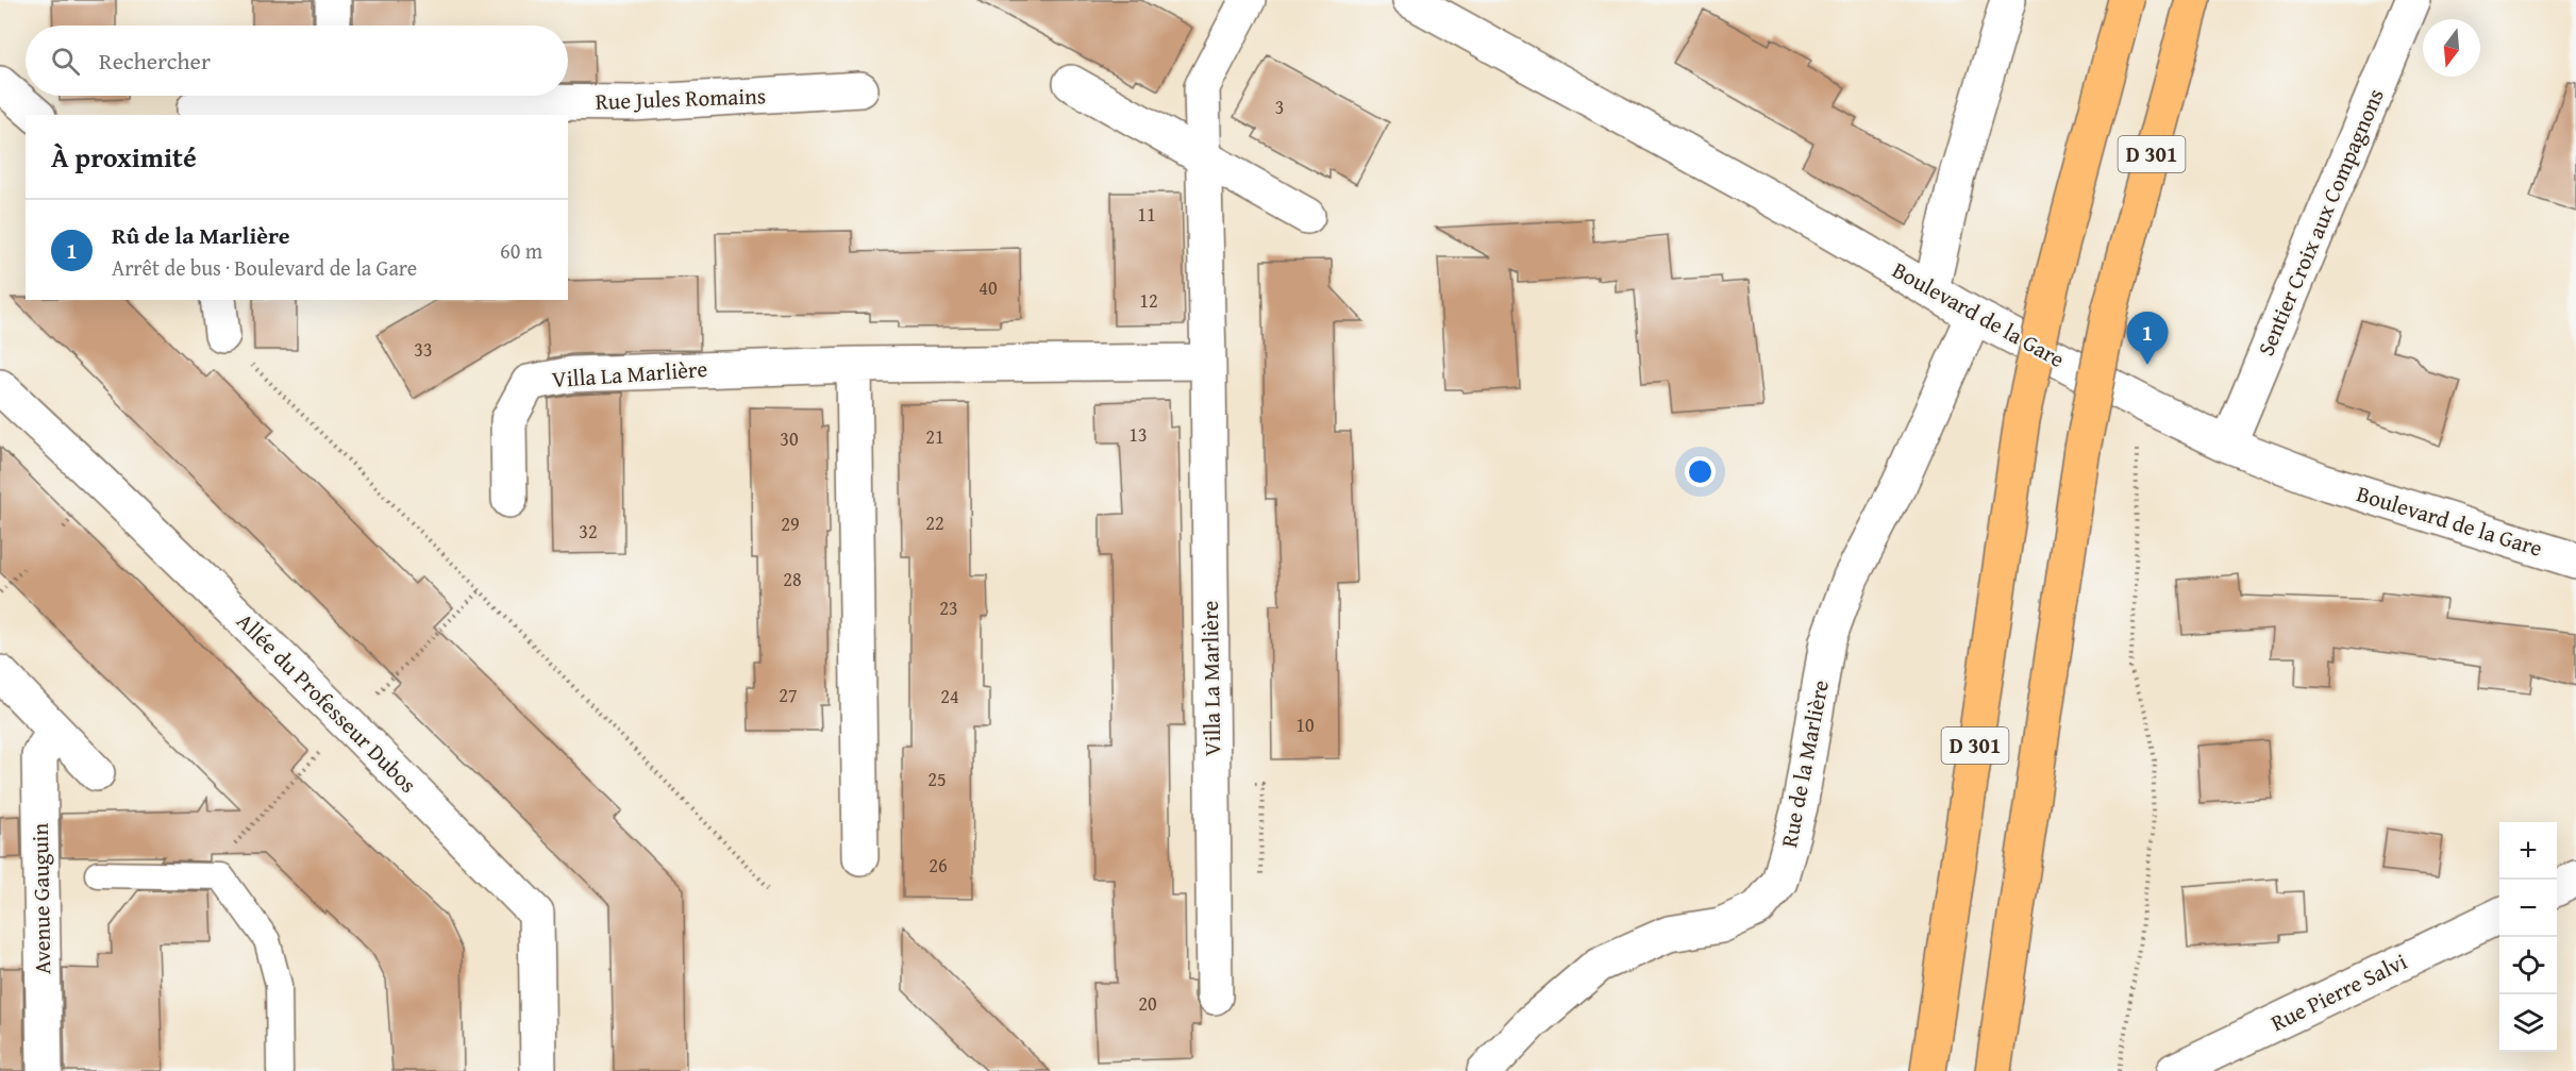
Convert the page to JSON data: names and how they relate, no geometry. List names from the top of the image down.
{
  "streets": {
    "highway": ["D 301"],
    "street": [
      "Rue Jules Romains",
      "Sentier Croix aux Compagnons",
      "Boulevard de la Gare",
      "Villa La Marlière",
      "Allée du Professeur Dubos",
      "Rue de la Marlière",
      "Avenue Gauguin",
      "Rue Pierre Salvi"
    ]
  },
  "crossings": [
    ["Sentier Croix aux Compagnons", "Boulevard de la Gare"],
    ["Boulevard de la Gare", "Rue de la Marlière"]
  ],
  "house_numbers": [
    "3",
    "11",
    "40",
    "12",
    "33",
    "13",
    "21",
    "30",
    "22",
    "29",
    "32",
    "28",
    "23",
    "27",
    "24",
    "10",
    "25",
    "26",
    "20"
  ],
  "north": "bottom",
  "page": {
    "search": "Rechercher",
    "heading": "À proximité",
    "list": [
      {
        "mark": "1",
        "name": "Rû de la Marlière",
        "note": "Arrêt de bus · Boulevard de la Gare",
        "value": "60 m"
      }
    ],
    "pins": "1",
    "map_buttons": ["+", "−"]
  }
}
